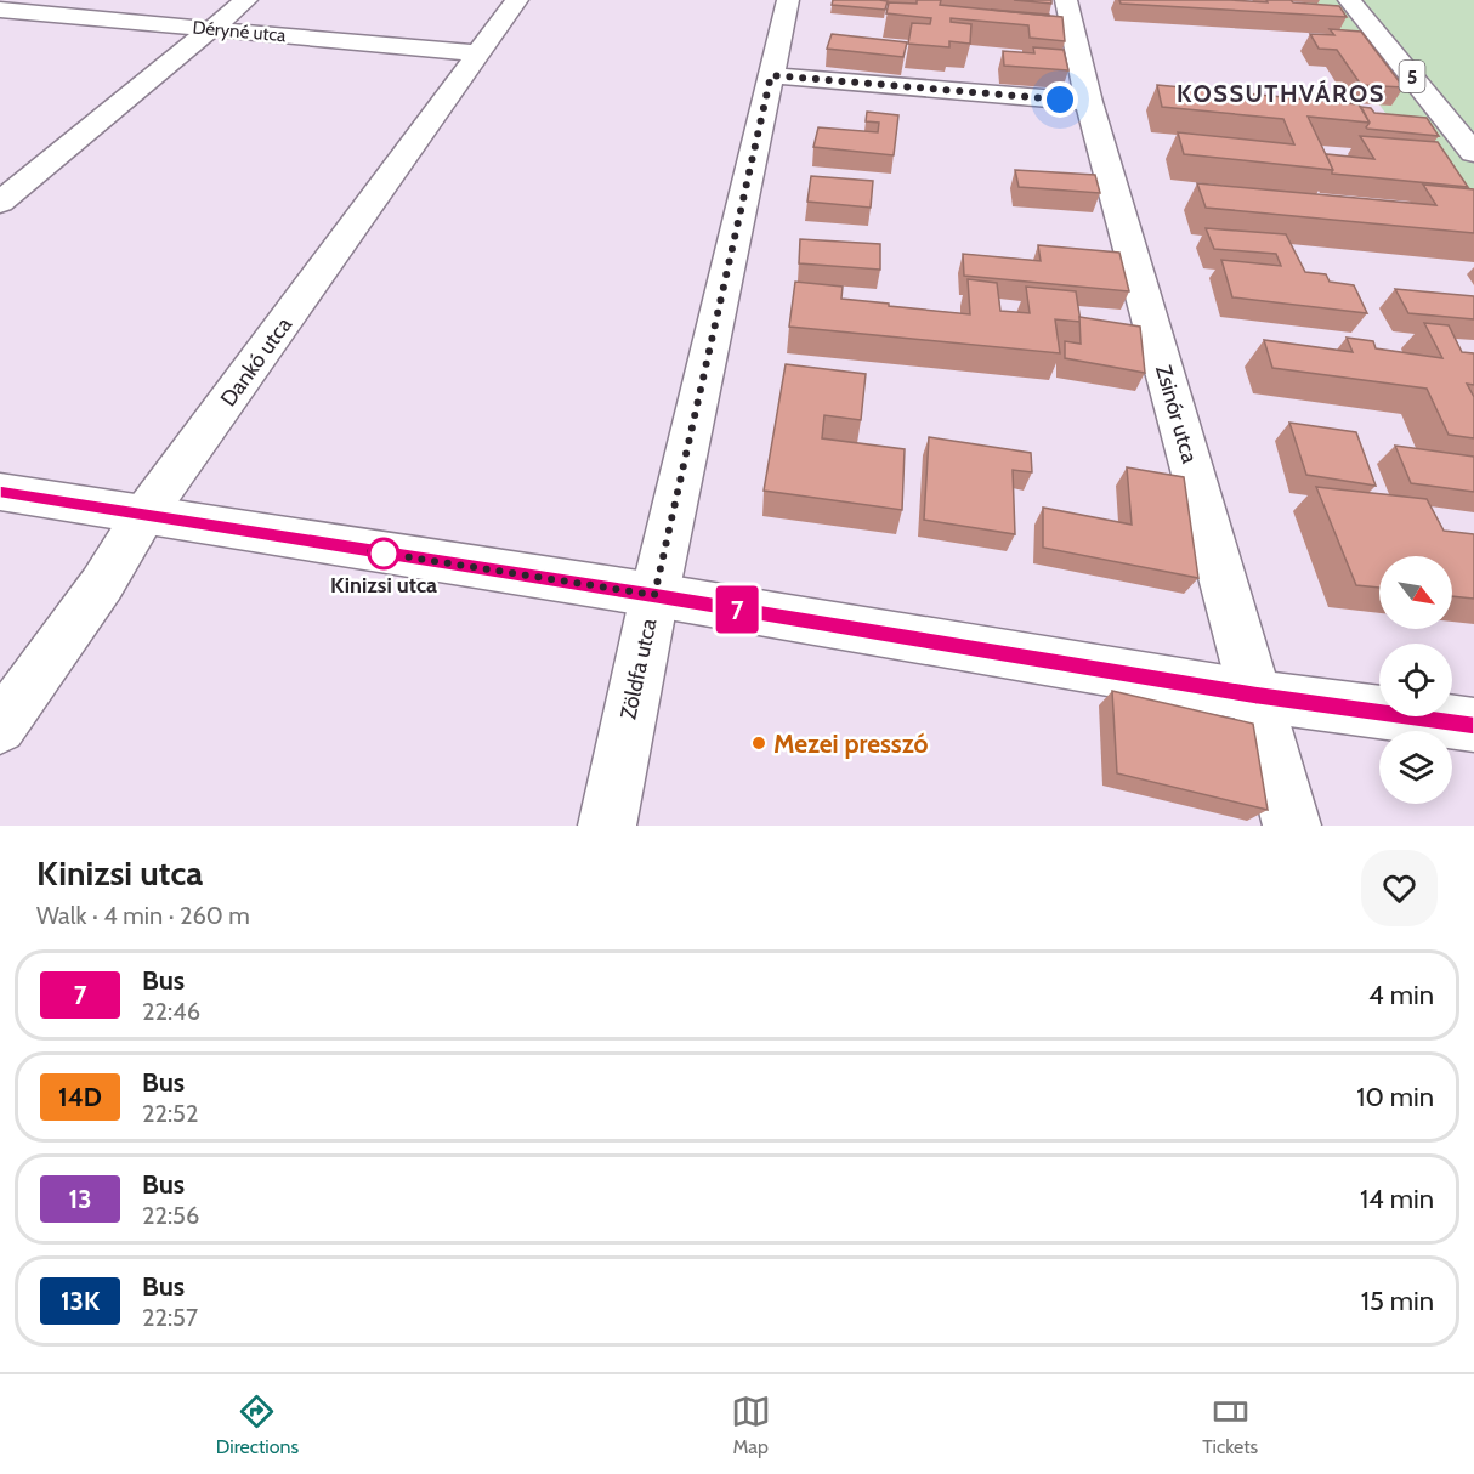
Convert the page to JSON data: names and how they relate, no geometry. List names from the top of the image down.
{
  "streets": {
    "street": [
      "Déryné utca",
      "5",
      "Dankó utca",
      "Zsinór utca",
      "Zöldfa utca"
    ]
  },
  "crossings": [
    ["Déryné utca", "Dankó utca"]
  ],
  "districts": ["KOSSUTHVÁROS"],
  "places": ["Kinizsi utca", "Mezei presszó"],
  "lines": ["bus line 7"],
  "north": "bottom right",
  "page": {
    "on_map": "7",
    "heading": ["Kinizsi utca", "Walk · 4 min · 260 m"],
    "list": [
      {
        "mark": "7",
        "name": "Bus",
        "note": "22:46",
        "value": "4 min"
      },
      {
        "mark": "14D",
        "name": "Bus",
        "note": "22:52",
        "value": "10 min"
      },
      {
        "mark": "13",
        "name": "Bus",
        "note": "22:56",
        "value": "14 min"
      },
      {
        "mark": "13K",
        "name": "Bus",
        "note": "22:57",
        "value": "15 min"
      }
    ],
    "tabs": ["Directions", "Map", "Tickets"]
  }
}
